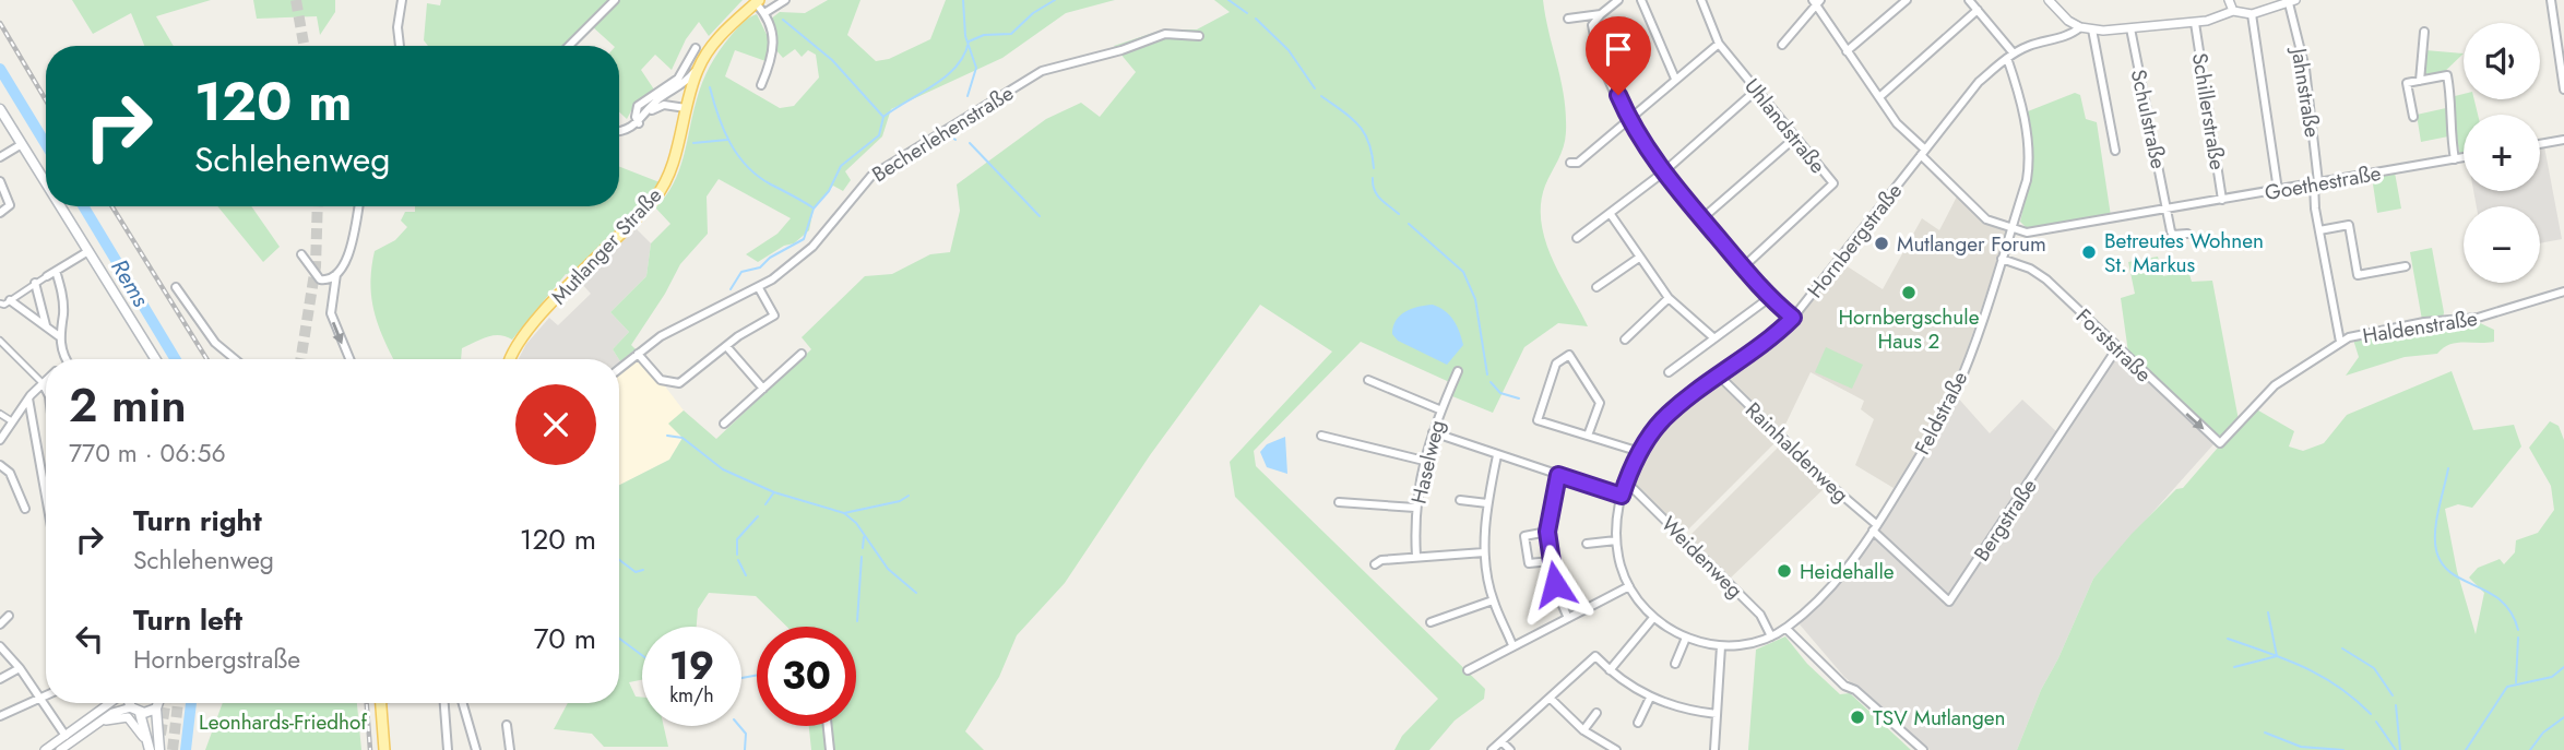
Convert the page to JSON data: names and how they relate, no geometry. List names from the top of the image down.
{
  "streets": {
    "main road": ["Mutlanger Straße"],
    "street": [
      "Jahnstraße",
      "Schillerstraße",
      "Schulstraße",
      "Uhlandstraße",
      "Becherlehenstraße",
      "Goethestraße",
      "Hornbergstraße",
      "Haldenstraße",
      "Forststraße",
      "Feldstraße",
      "Rainhaldenweg",
      "Haselweg",
      "Bergstraße",
      "Weidenweg"
    ]
  },
  "crossings": [
    ["Jahnstraße", "Goethestraße"],
    ["Jahnstraße", "Haldenstraße"],
    ["Schillerstraße", "Goethestraße"],
    ["Schulstraße", "Goethestraße"],
    ["Goethestraße", "Feldstraße"],
    ["Hornbergstraße", "Feldstraße"],
    ["Hornbergstraße", "Rainhaldenweg"],
    ["Hornbergstraße", "Weidenweg"],
    ["Haldenstraße", "Forststraße"],
    ["Forststraße", "Feldstraße"],
    ["Forststraße", "Bergstraße"],
    ["Feldstraße", "Rainhaldenweg"],
    ["Feldstraße", "Bergstraße"],
    ["Feldstraße", "Weidenweg"],
    ["Rainhaldenweg", "Bergstraße"]
  ],
  "one_way": ["Forststraße"],
  "water": ["Rems"],
  "parks": ["Leonhards-Friedhof"],
  "places": [
    "Mutlanger Forum",
    "Betreutes Wohnen St. Markus",
    "Hornbergschule Haus 2",
    "Heidehalle",
    "TSV Mutlangen"
  ],
  "page": {
    "map_buttons": ["+", "−"],
    "turn": ["120 m", "Schlehenweg"],
    "heading": ["2 min", "770 m · 06:56"],
    "list": [
      {
        "name": "Turn right",
        "note": "Schlehenweg",
        "value": "120 m"
      },
      {
        "name": "Turn left",
        "note": "Hornbergstraße",
        "value": "70 m"
      }
    ],
    "speed": "19 km/h",
    "limit": "30"
  }
}
